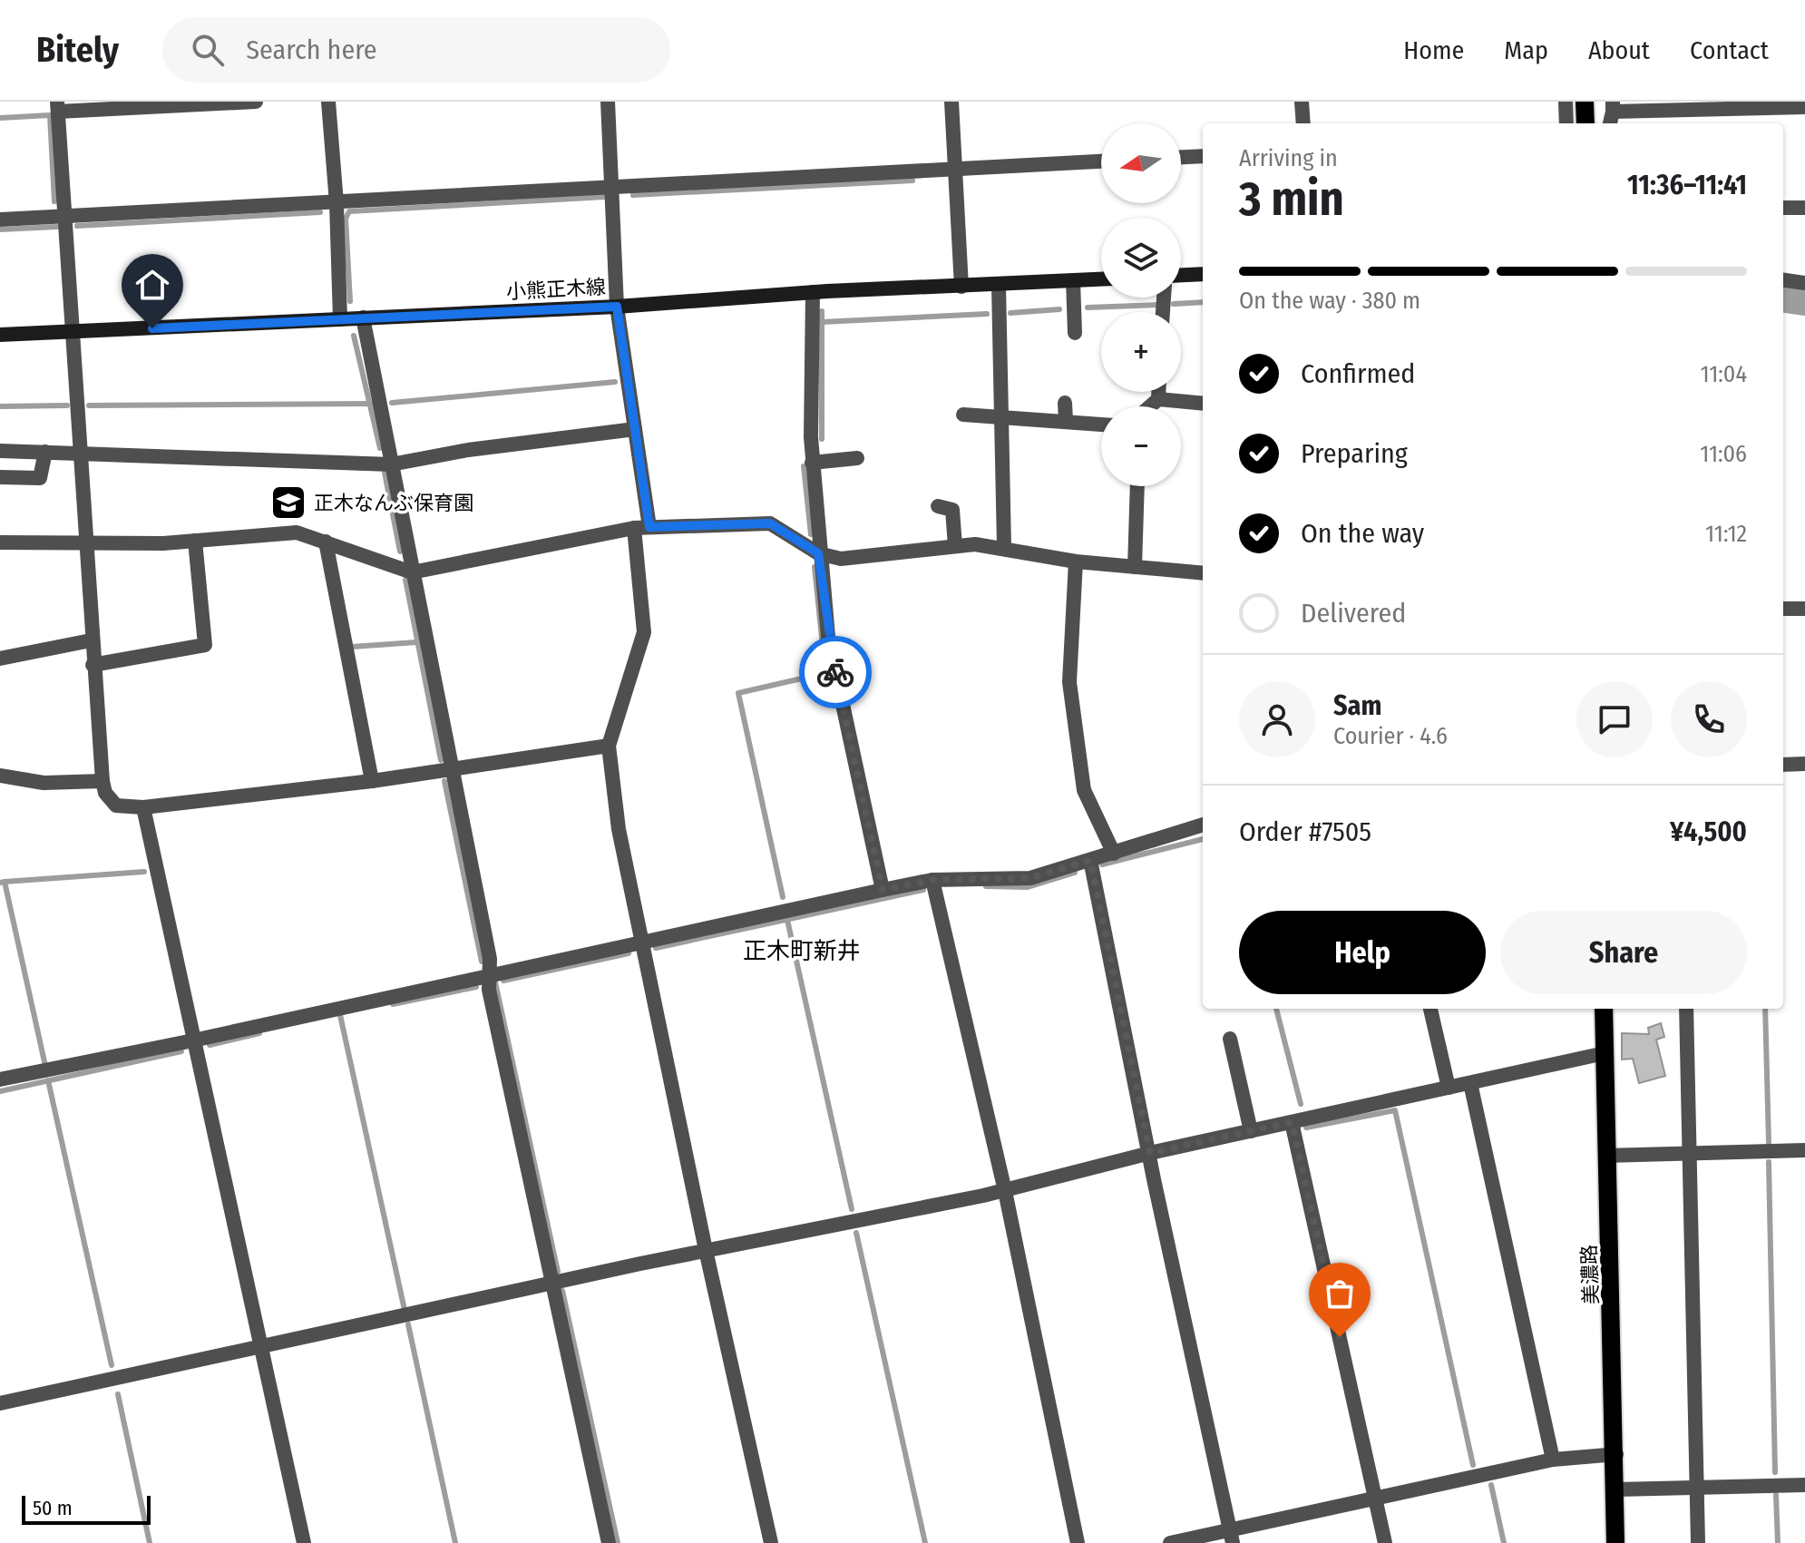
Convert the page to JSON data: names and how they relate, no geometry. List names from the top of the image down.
{
  "streets": {
    "main road": ["小熊正木線", "美濃路"]
  },
  "districts": ["正木町新井"],
  "places": {
    "school or university": ["正木なんぶ保育園"]
  },
  "scale_bar": "50 m",
  "north": "left",
  "page": {
    "header": "Bitely",
    "search": "Search here",
    "nav": [
      "Home",
      "Map",
      "About",
      "Contact"
    ],
    "map_buttons": ["+", "−"],
    "heading": ["3 min", "Arriving in", "11:36–11:41"],
    "panel": [
      "Sam",
      "Courier · 4.6",
      "Order #7505",
      "¥4,500"
    ],
    "bar": "On the way · 380 m",
    "list": [
      ["Confirmed", "11:04"],
      ["Preparing", "11:06"],
      ["On the way", "11:12"],
      "Delivered"
    ],
    "buttons": ["Help", "Share"],
    "scale": "50 m"
  }
}
